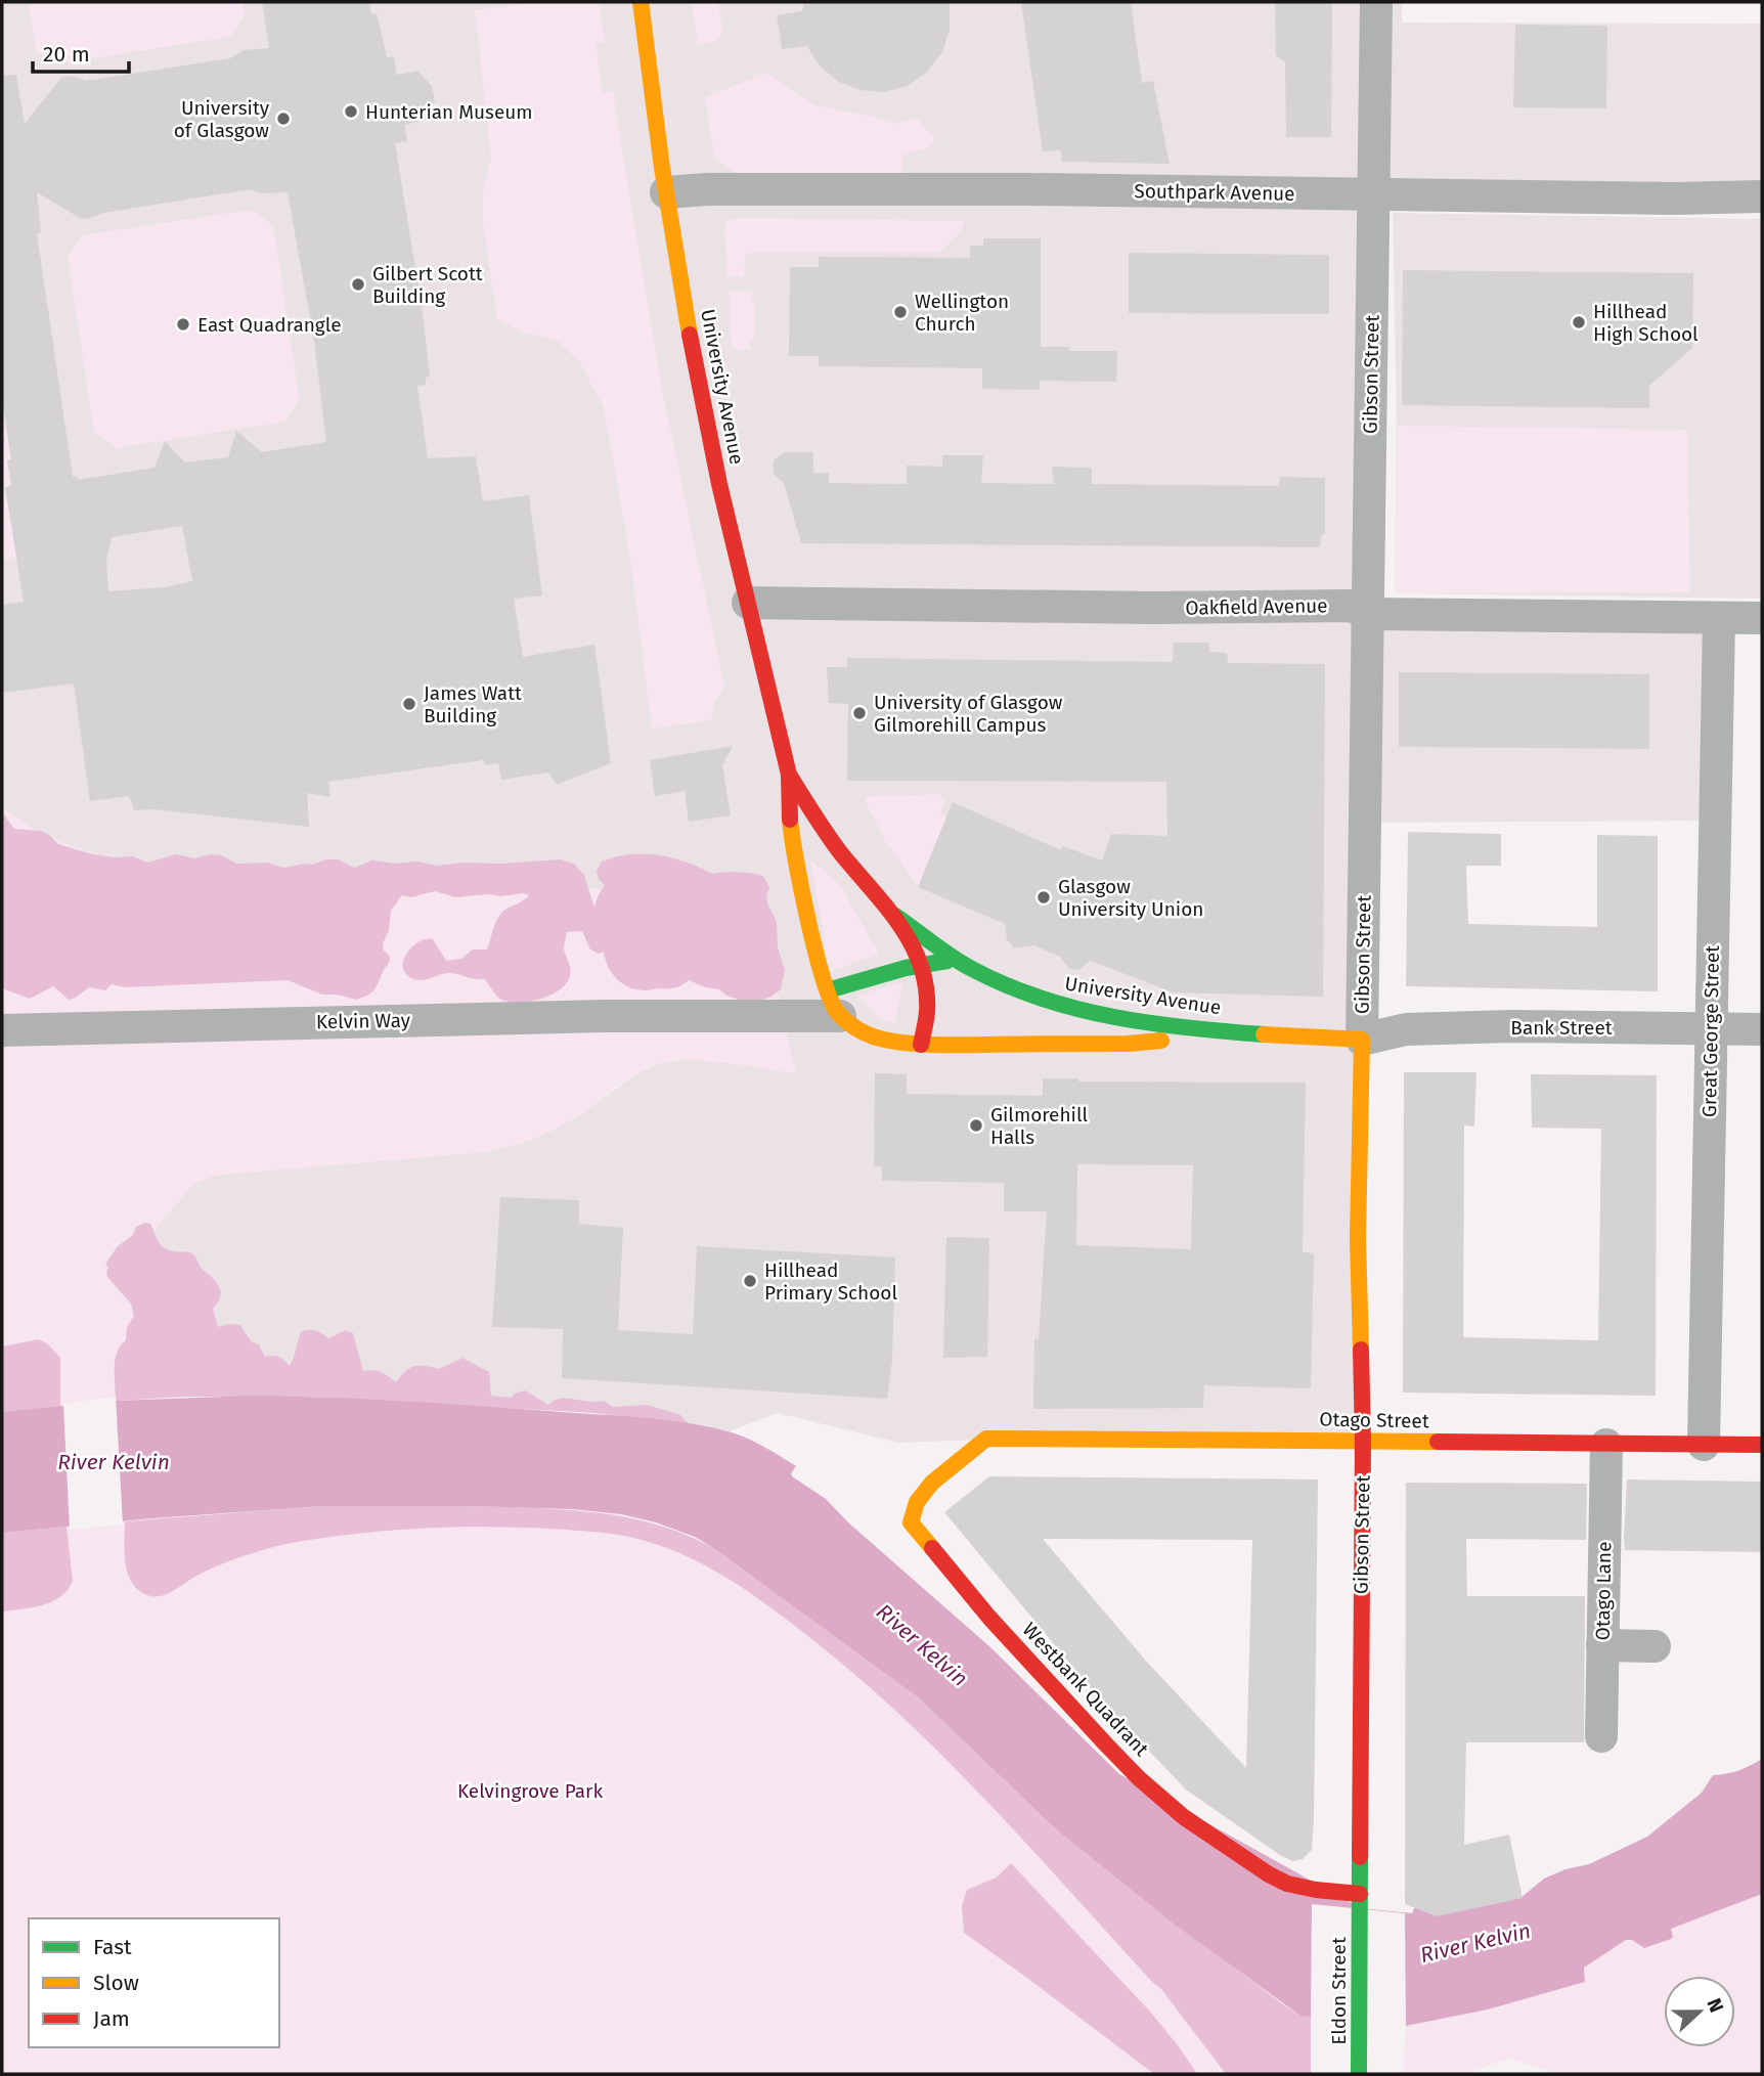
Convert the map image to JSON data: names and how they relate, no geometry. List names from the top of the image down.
{
  "streets": {
    "street": [
      "Southpark Avenue",
      "Gibson Street",
      "University Avenue",
      "Oakfield Avenue",
      "Kelvin Way",
      "Bank Street",
      "Great George Street",
      "Otago Street",
      "Otago Lane",
      "Westbank Quadrant",
      "Eldon Street"
    ]
  },
  "crossings": [
    ["Southpark Avenue", "Gibson Street"],
    ["Southpark Avenue", "University Avenue"],
    ["Gibson Street", "University Avenue"],
    ["Gibson Street", "Oakfield Avenue"],
    ["Gibson Street", "Bank Street"],
    ["Gibson Street", "Otago Street"],
    ["Gibson Street", "Westbank Quadrant"],
    ["Gibson Street", "Eldon Street"],
    ["University Avenue", "Oakfield Avenue"],
    ["University Avenue", "Kelvin Way"],
    ["University Avenue", "Bank Street"],
    ["Oakfield Avenue", "Great George Street"],
    ["Bank Street", "Great George Street"],
    ["Great George Street", "Otago Street"],
    ["Otago Street", "Otago Lane"],
    ["Otago Street", "Westbank Quadrant"],
    ["Westbank Quadrant", "Eldon Street"]
  ],
  "water": ["River Kelvin"],
  "parks": ["Kelvingrove Park"],
  "places": [
    "Hunterian Museum",
    "University of Glasgow",
    "Gilbert Scott Building",
    "Wellington Church",
    "Hillhead High School",
    "East Quadrangle",
    "James Watt Building",
    "University of Glasgow Gilmorehill Campus",
    "Glasgow University Union",
    "Gilmorehill Halls",
    "Hillhead Primary School"
  ],
  "legend": ["Fast", "Slow", "Jam"],
  "scale_bar": "20 m",
  "north": "right"
}
